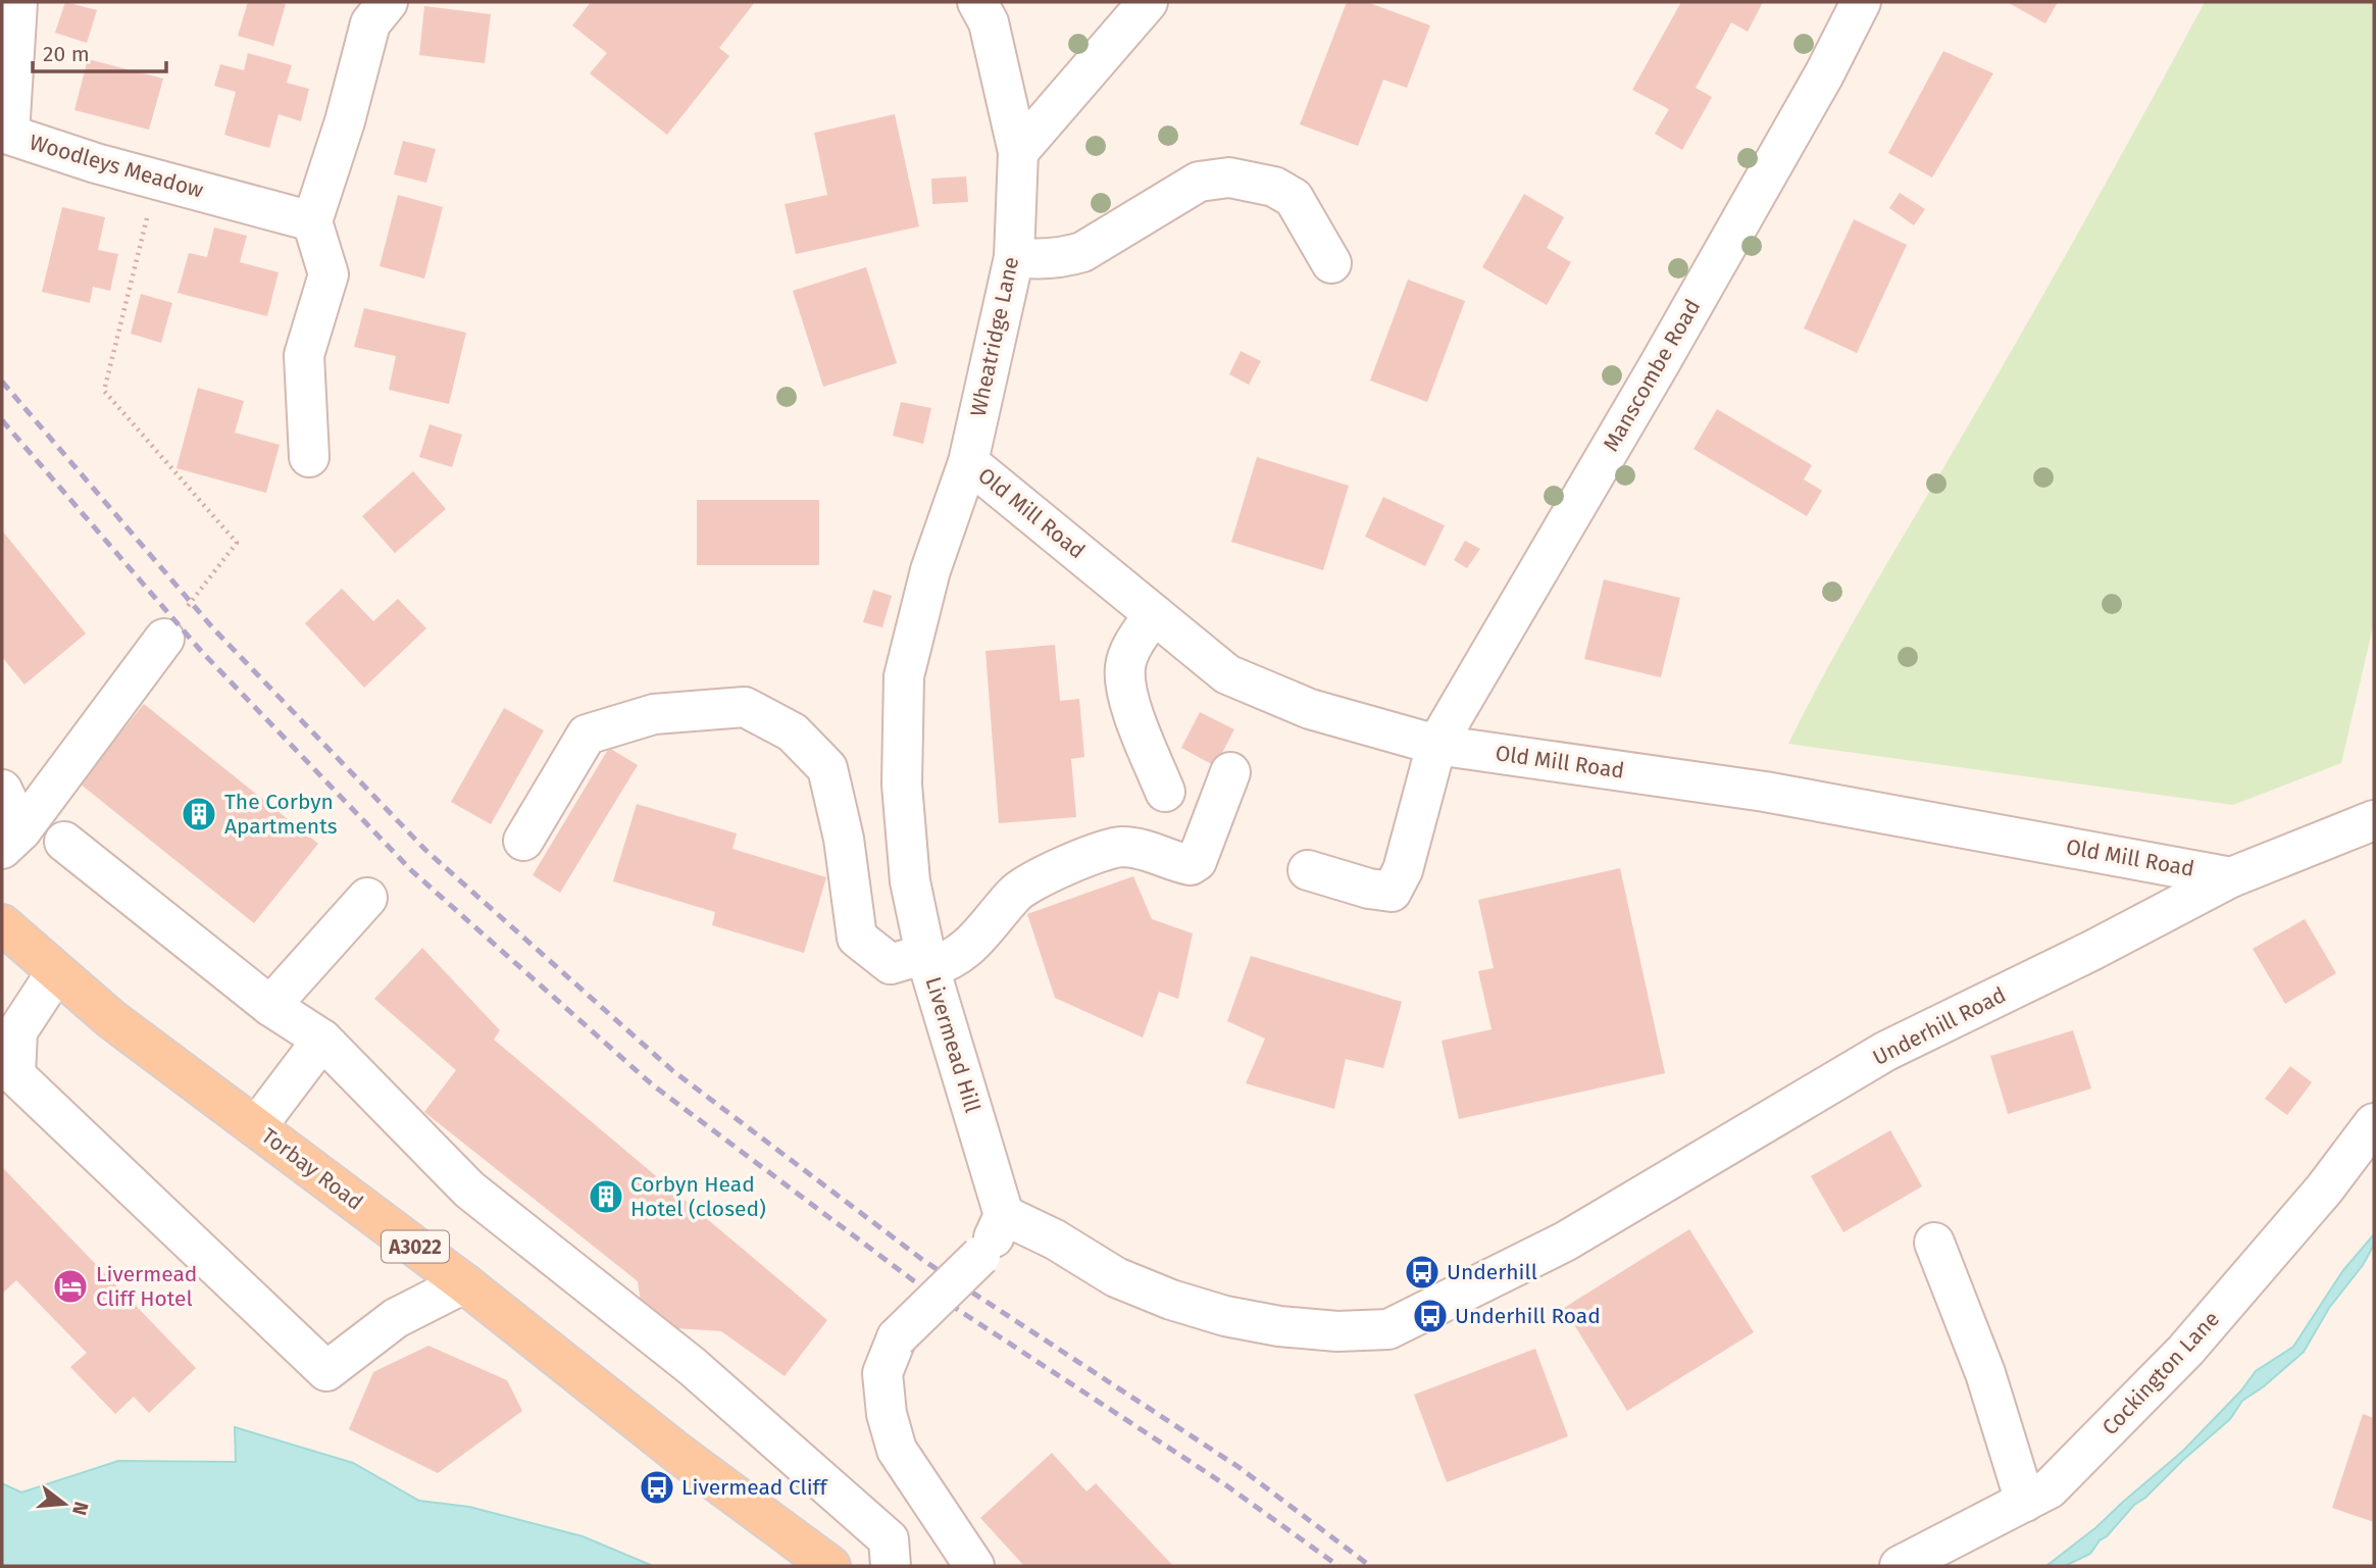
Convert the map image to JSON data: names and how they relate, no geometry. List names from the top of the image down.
{
  "streets": {
    "main road": ["Torbay Road", "A3022"],
    "street": [
      "Woodleys Meadow",
      "Wheatridge Lane",
      "Manscombe Road",
      "Old Mill Road",
      "Underhill Road",
      "Livermead Hill",
      "Cockington Lane"
    ]
  },
  "crossings": [
    ["Wheatridge Lane", "Old Mill Road"],
    ["Wheatridge Lane", "Livermead Hill"],
    ["Manscombe Road", "Old Mill Road"],
    ["Old Mill Road", "Underhill Road"],
    ["Old Mill Road", "Livermead Hill"],
    ["Underhill Road", "Livermead Hill"]
  ],
  "places": {
    "building": ["The Corbyn Apartments", "Corbyn Head Hotel (closed)"],
    "bus stop": ["Underhill", "Underhill Road", "Livermead Cliff"],
    "hotel": ["Livermead Cliff Hotel"]
  },
  "scale_bar": "20 m",
  "north": "right"
}
